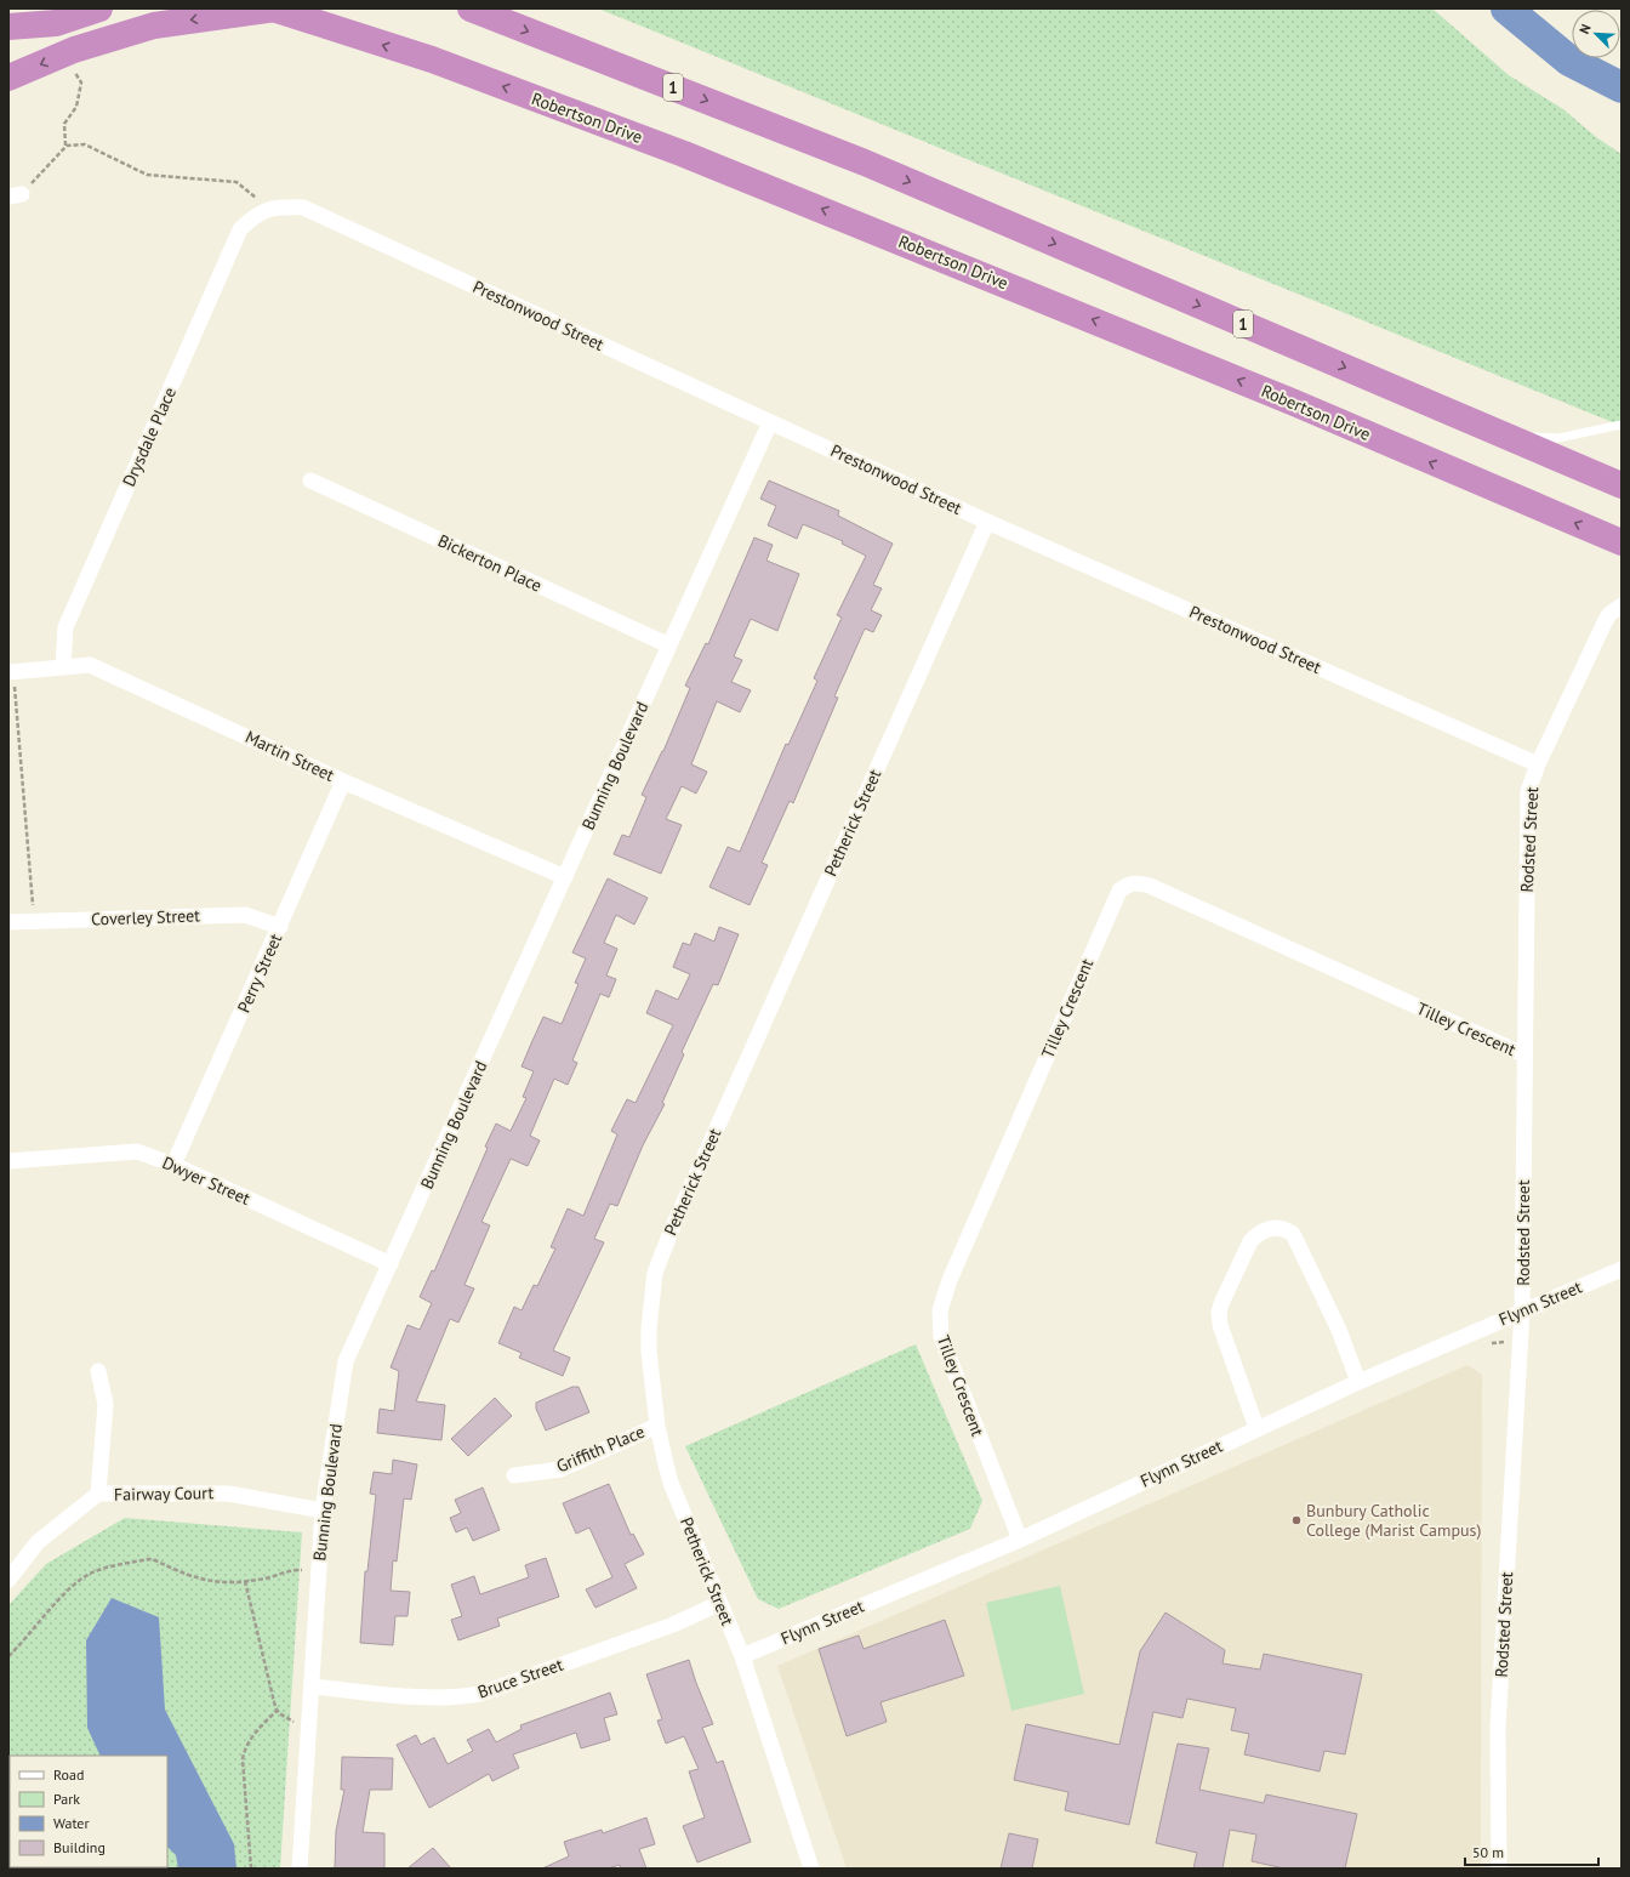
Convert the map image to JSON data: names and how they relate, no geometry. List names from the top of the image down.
{
  "streets": {
    "highway": ["1", "Robertson Drive"],
    "street": [
      "Prestonwood Street",
      "Drysdale Place",
      "Bickerton Place",
      "Martin Street",
      "Bunning Boulevard",
      "Petherick Street",
      "Rodsted Street",
      "Coverley Street",
      "Perry Street",
      "Tilley Crescent",
      "Dwyer Street",
      "Flynn Street",
      "Griffith Place",
      "Fairway Court",
      "Bruce Street"
    ]
  },
  "crossings": [
    ["Prestonwood Street", "Drysdale Place"],
    ["Prestonwood Street", "Bunning Boulevard"],
    ["Prestonwood Street", "Petherick Street"],
    ["Prestonwood Street", "Rodsted Street"],
    ["Drysdale Place", "Martin Street"],
    ["Bickerton Place", "Bunning Boulevard"],
    ["Martin Street", "Bunning Boulevard"],
    ["Martin Street", "Perry Street"],
    ["Bunning Boulevard", "Dwyer Street"],
    ["Bunning Boulevard", "Fairway Court"],
    ["Bunning Boulevard", "Bruce Street"],
    ["Petherick Street", "Flynn Street"],
    ["Petherick Street", "Griffith Place"],
    ["Petherick Street", "Bruce Street"],
    ["Rodsted Street", "Tilley Crescent"],
    ["Rodsted Street", "Flynn Street"],
    ["Coverley Street", "Perry Street"],
    ["Perry Street", "Dwyer Street"],
    ["Tilley Crescent", "Flynn Street"]
  ],
  "places": ["Bunbury Catholic College (Marist Campus)"],
  "legend": [
    "Road",
    "Park",
    "Water",
    "Building"
  ],
  "scale_bar": "50 m",
  "north": "top left"
}
